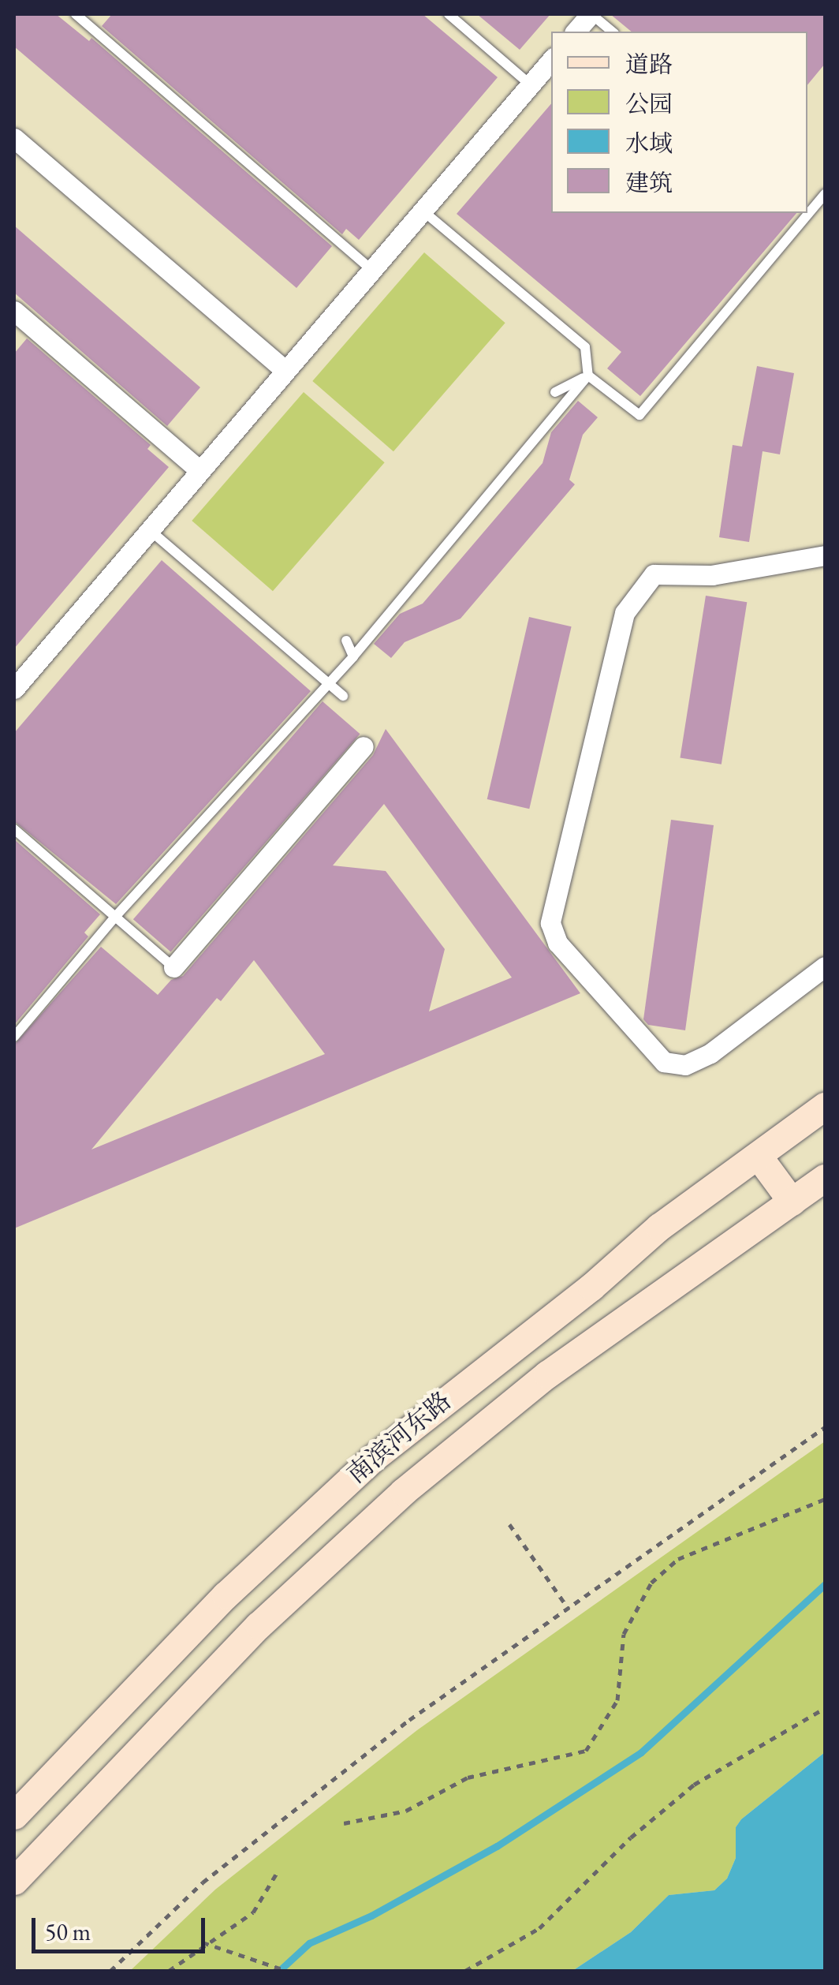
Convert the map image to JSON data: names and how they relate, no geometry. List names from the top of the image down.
{
  "streets": {
    "main road": ["南滨河东路"]
  },
  "legend": [
    "道路",
    "公园",
    "水域",
    "建筑"
  ],
  "scale_bar": "50 m"
}
